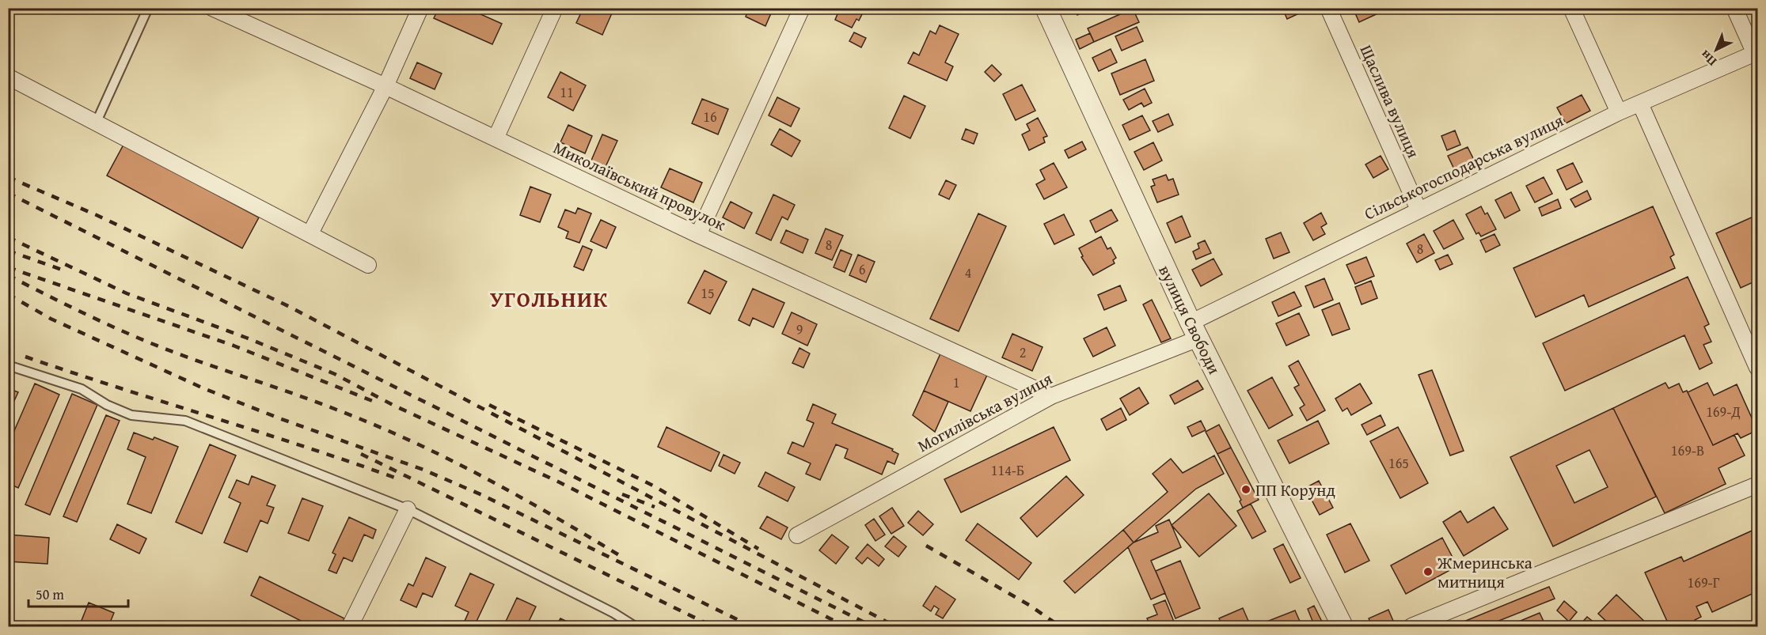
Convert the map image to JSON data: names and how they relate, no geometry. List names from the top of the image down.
{
  "streets": {
    "street": [
      "Щаслива вулиця",
      "Сільськогосподарська вулиця",
      "Миколаївський провулок",
      "вулиця Свободи",
      "Могилівська вулиця"
    ]
  },
  "crossings": [
    ["Щаслива вулиця", "Сільськогосподарська вулиця"],
    ["Сільськогосподарська вулиця", "вулиця Свободи"],
    ["Сільськогосподарська вулиця", "Могилівська вулиця"],
    ["Миколаївський провулок", "Могилівська вулиця"],
    ["вулиця Свободи", "Могилівська вулиця"]
  ],
  "districts": ["УГОЛЬНИК"],
  "places": ["ПП Корунд", "Жмеринська митниця"],
  "house_numbers": [
    "11",
    "16",
    "8",
    "8",
    "6",
    "4",
    "15",
    "9",
    "2",
    "1",
    "169-Д",
    "169-В",
    "165",
    "114-Б",
    "169-Г"
  ],
  "scale_bar": "50 m",
  "north": "bottom left"
}
